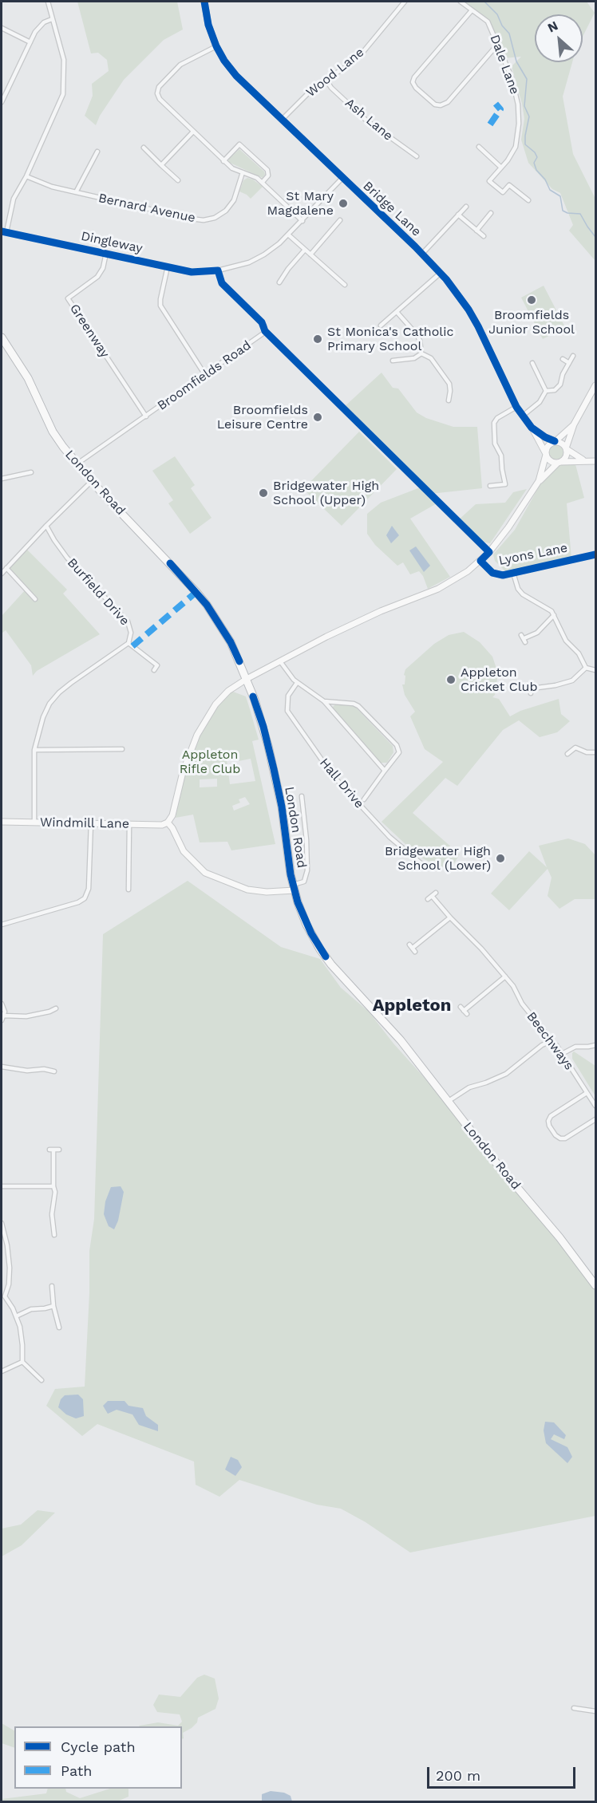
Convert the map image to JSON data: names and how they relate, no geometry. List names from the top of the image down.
{
  "streets": {
    "highway": ["London Road"],
    "street": [
      "Dale Lane",
      "Wood Lane",
      "Ash Lane",
      "Bernard Avenue",
      "Bridge Lane",
      "Dingleway",
      "Greenway",
      "Broomfields Road",
      "Lyons Lane",
      "Burfield Drive",
      "Hall Drive",
      "Windmill Lane",
      "Beechways"
    ]
  },
  "crossings": [
    ["Wood Lane", "Ash Lane"],
    ["Wood Lane", "Bridge Lane"],
    ["Bridge Lane", "Dingleway"],
    ["Dingleway", "Greenway"],
    ["Dingleway", "Broomfields Road"],
    ["Greenway", "Broomfields Road"],
    ["Broomfields Road", "London Road"],
    ["London Road", "Lyons Lane"],
    ["Lyons Lane", "Windmill Lane"],
    ["Burfield Drive", "Windmill Lane"]
  ],
  "districts": ["Appleton"],
  "parks": ["Appleton Rifle Club"],
  "places": [
    "St Mary Magdalene",
    "Broomfields Junior School",
    "St Monica's Catholic Primary School",
    "Broomfields Leisure Centre",
    "Bridgewater High School (Upper)",
    "Appleton Cricket Club",
    "Bridgewater High School (Lower)"
  ],
  "legend": ["Cycle path", "Path"],
  "scale_bar": "200 m",
  "north": "top left"
}
